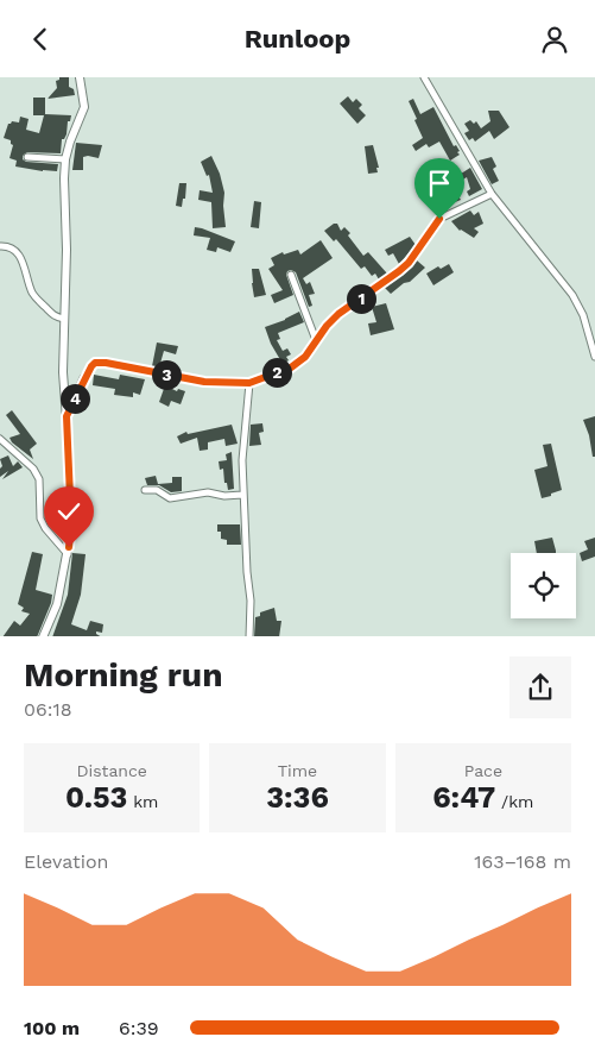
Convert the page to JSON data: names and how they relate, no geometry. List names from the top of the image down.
{
  "page": {
    "header": "Runloop",
    "pins": [
      "1",
      "2",
      "3",
      "4"
    ],
    "heading": ["Morning run", "06:18"],
    "stats": [
      ["Distance", "0.53 km"],
      ["Time", "3:36"],
      ["Pace", "6:47 /km"]
    ],
    "chart": ["Elevation", "163–168 m"],
    "list": [
      {
        "name": "100 m",
        "note": "6:39"
      }
    ]
  }
}
